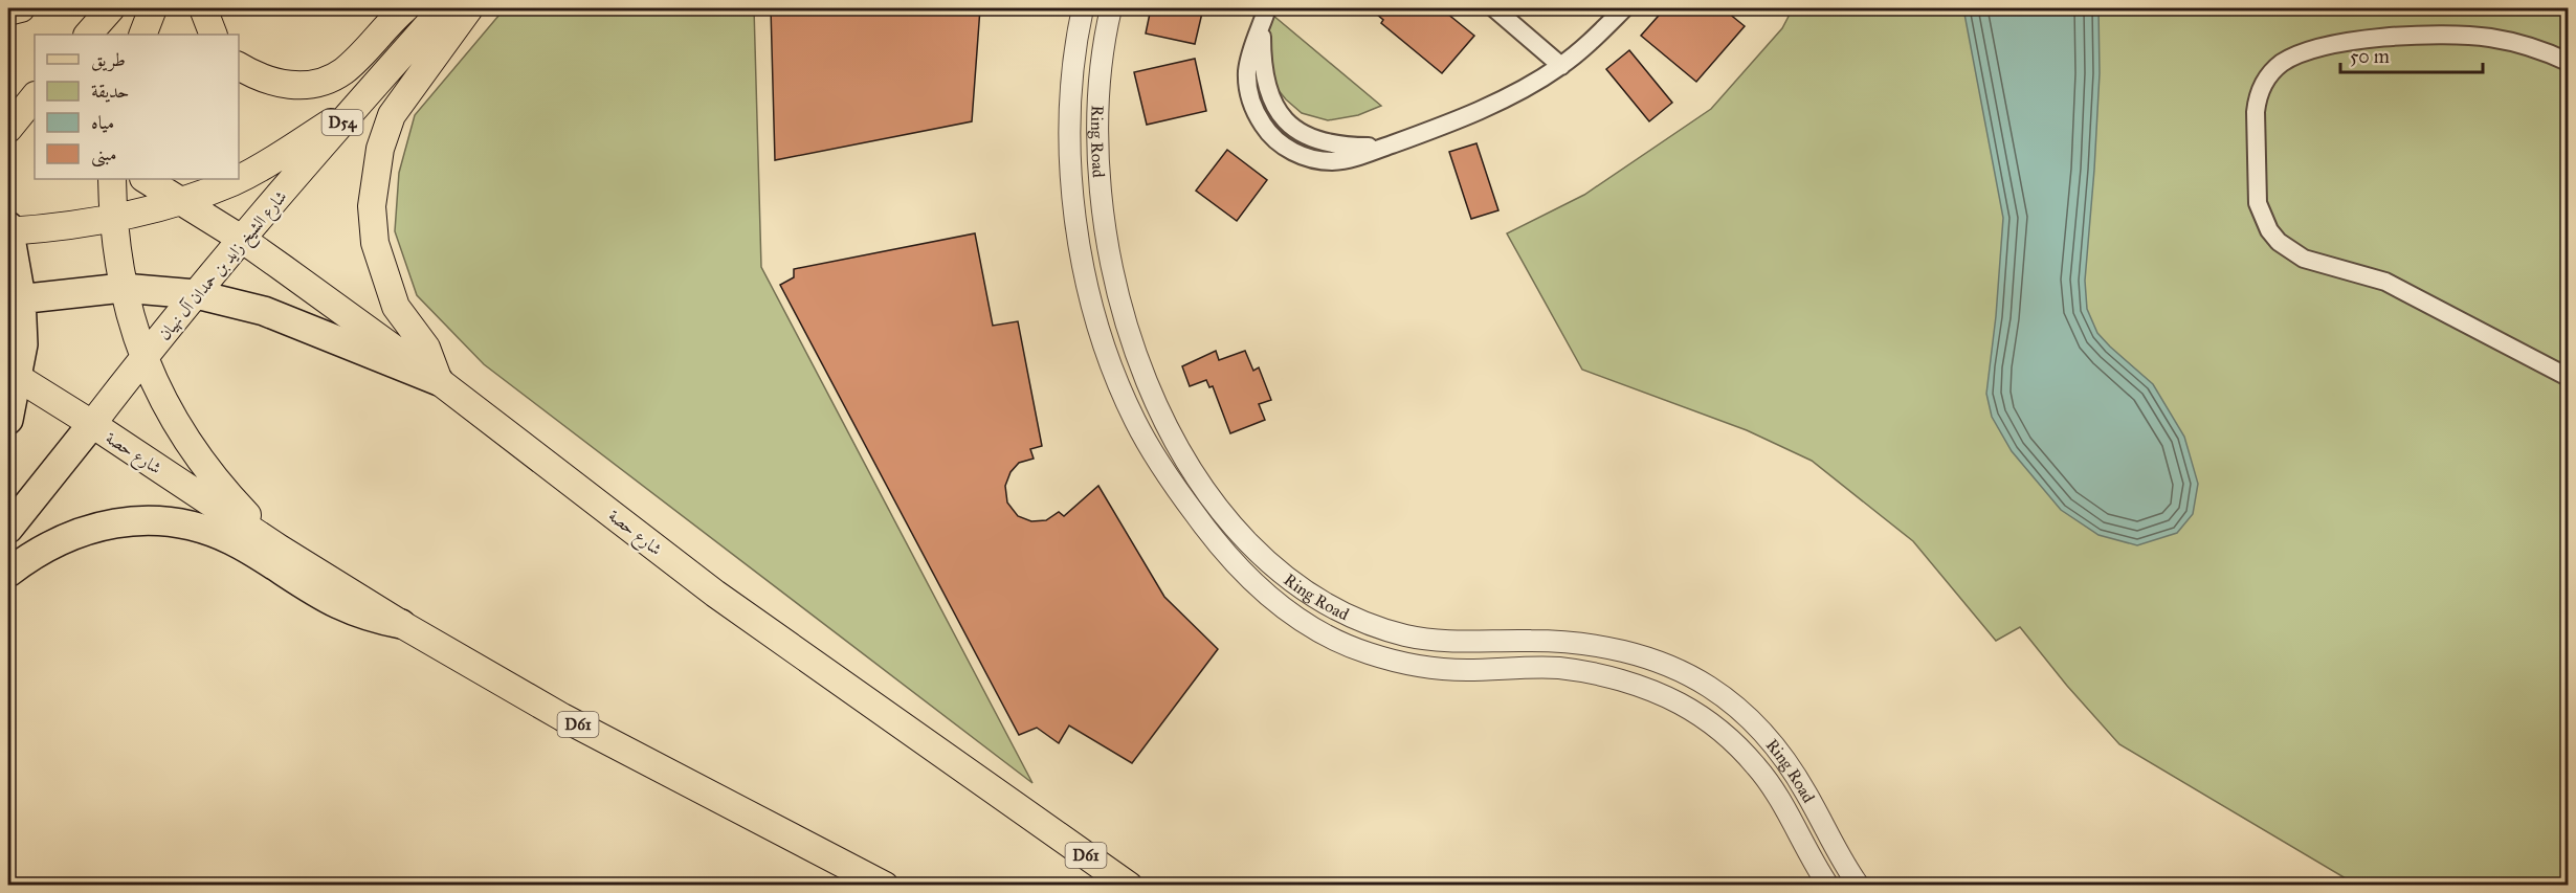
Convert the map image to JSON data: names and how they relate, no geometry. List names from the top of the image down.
{
  "streets": {
    "highway": ["D54", "شارع الشيخ زايد بن حمدان آل نهيان"],
    "main road": ["شارع حصة", "D61"],
    "street": ["Ring Road"]
  },
  "crossings": [
    ["شارع الشيخ زايد بن حمدان آل نهيان", "شارع حصة"]
  ],
  "legend": [
    "طريق",
    "حديقة",
    "مياه",
    "مبنى"
  ],
  "scale_bar": "50 m"
}
